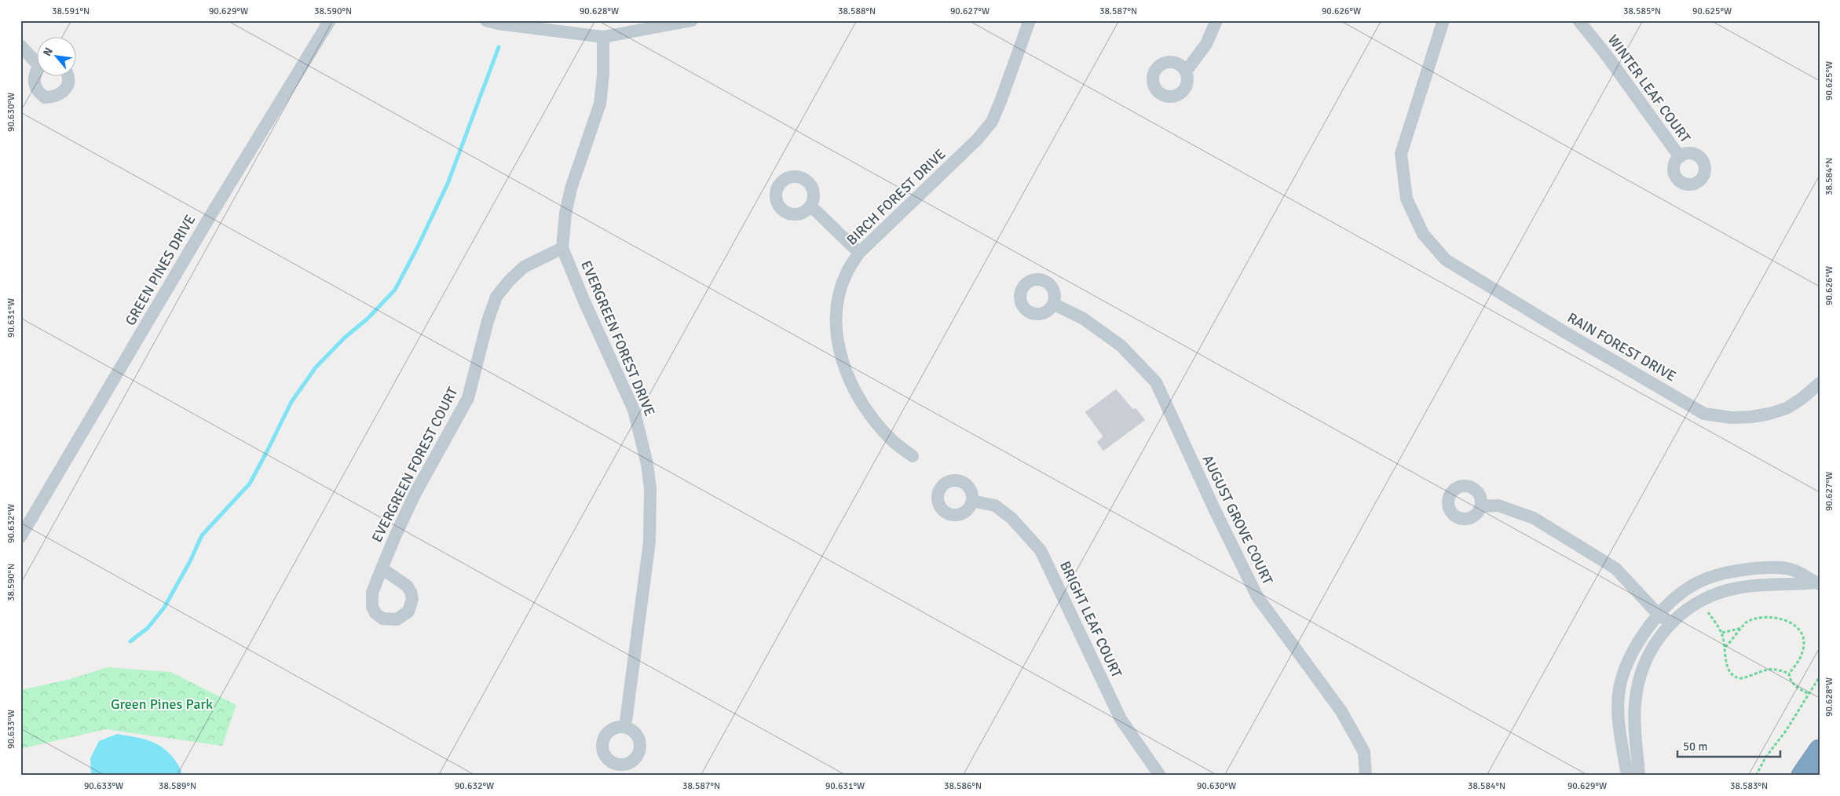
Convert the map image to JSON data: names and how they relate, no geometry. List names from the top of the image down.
{
  "streets": {
    "street": [
      "WINTER LEAF COURT",
      "BIRCH FOREST DRIVE",
      "GREEN PINES DRIVE",
      "EVERGREEN FOREST DRIVE",
      "RAIN FOREST DRIVE",
      "EVERGREEN FOREST COURT",
      "AUGUST GROVE COURT",
      "BRIGHT LEAF COURT"
    ]
  },
  "crossings": [
    ["EVERGREEN FOREST DRIVE", "EVERGREEN FOREST COURT"]
  ],
  "parks": ["Green Pines Park"],
  "scale_bar": "50 m",
  "north": "top left",
  "coordinates": [
    "38.591°N",
    "90.629°W",
    "38.590°N",
    "90.628°W",
    "38.588°N",
    "90.627°W",
    "38.587°N",
    "90.626°W",
    "38.585°N",
    "90.625°W",
    "90.630°W",
    "38.584°N",
    "90.631°W",
    "90.632°W",
    "90.633°W",
    "38.589°N",
    "38.586°N",
    "38.583°N"
  ]
}
